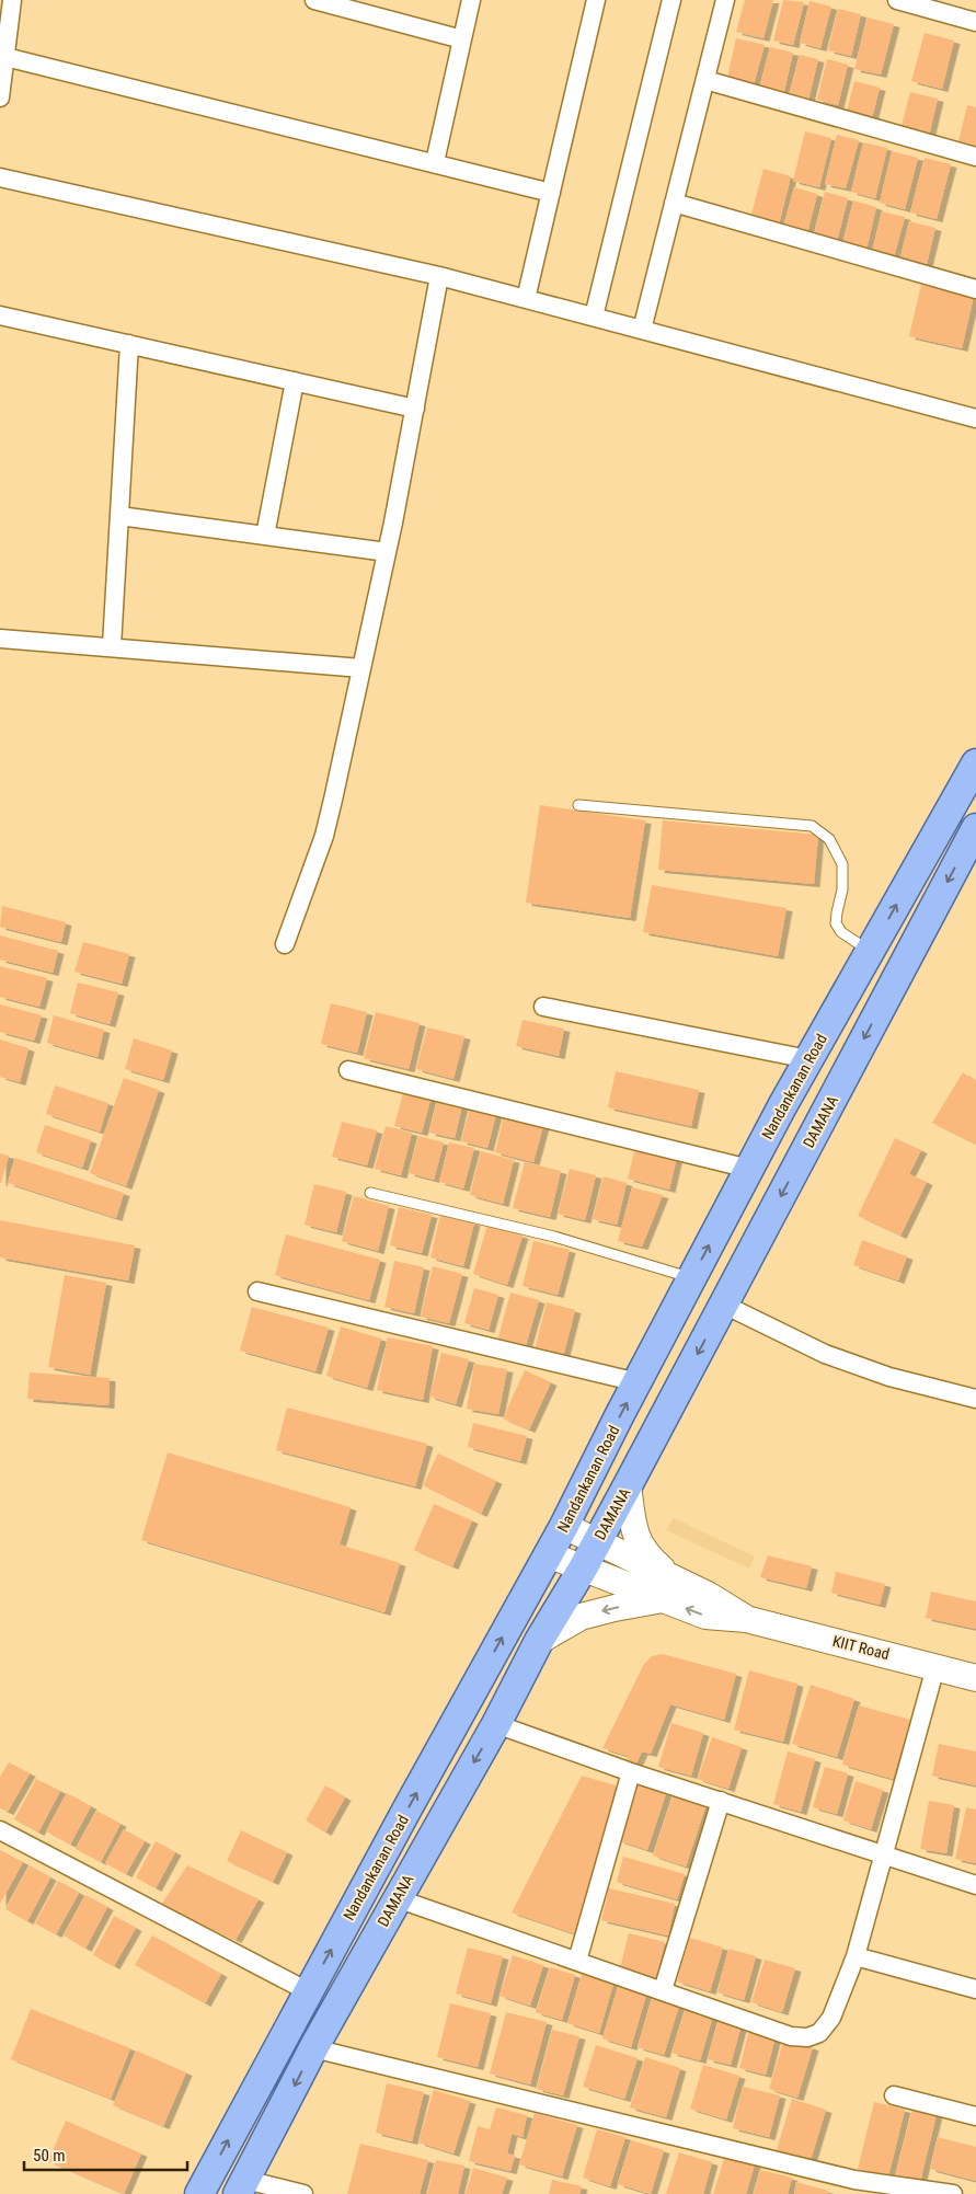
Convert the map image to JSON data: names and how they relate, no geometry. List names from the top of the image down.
{
  "streets": {
    "main road": ["Nandankanan Road", "DAMANA", "KIIT Road"]
  },
  "crossings": [
    ["Nandankanan Road", "KIIT Road"],
    ["DAMANA", "KIIT Road"]
  ],
  "one_way": ["Nandankanan Road", "DAMANA"],
  "scale_bar": "50 m"
}
